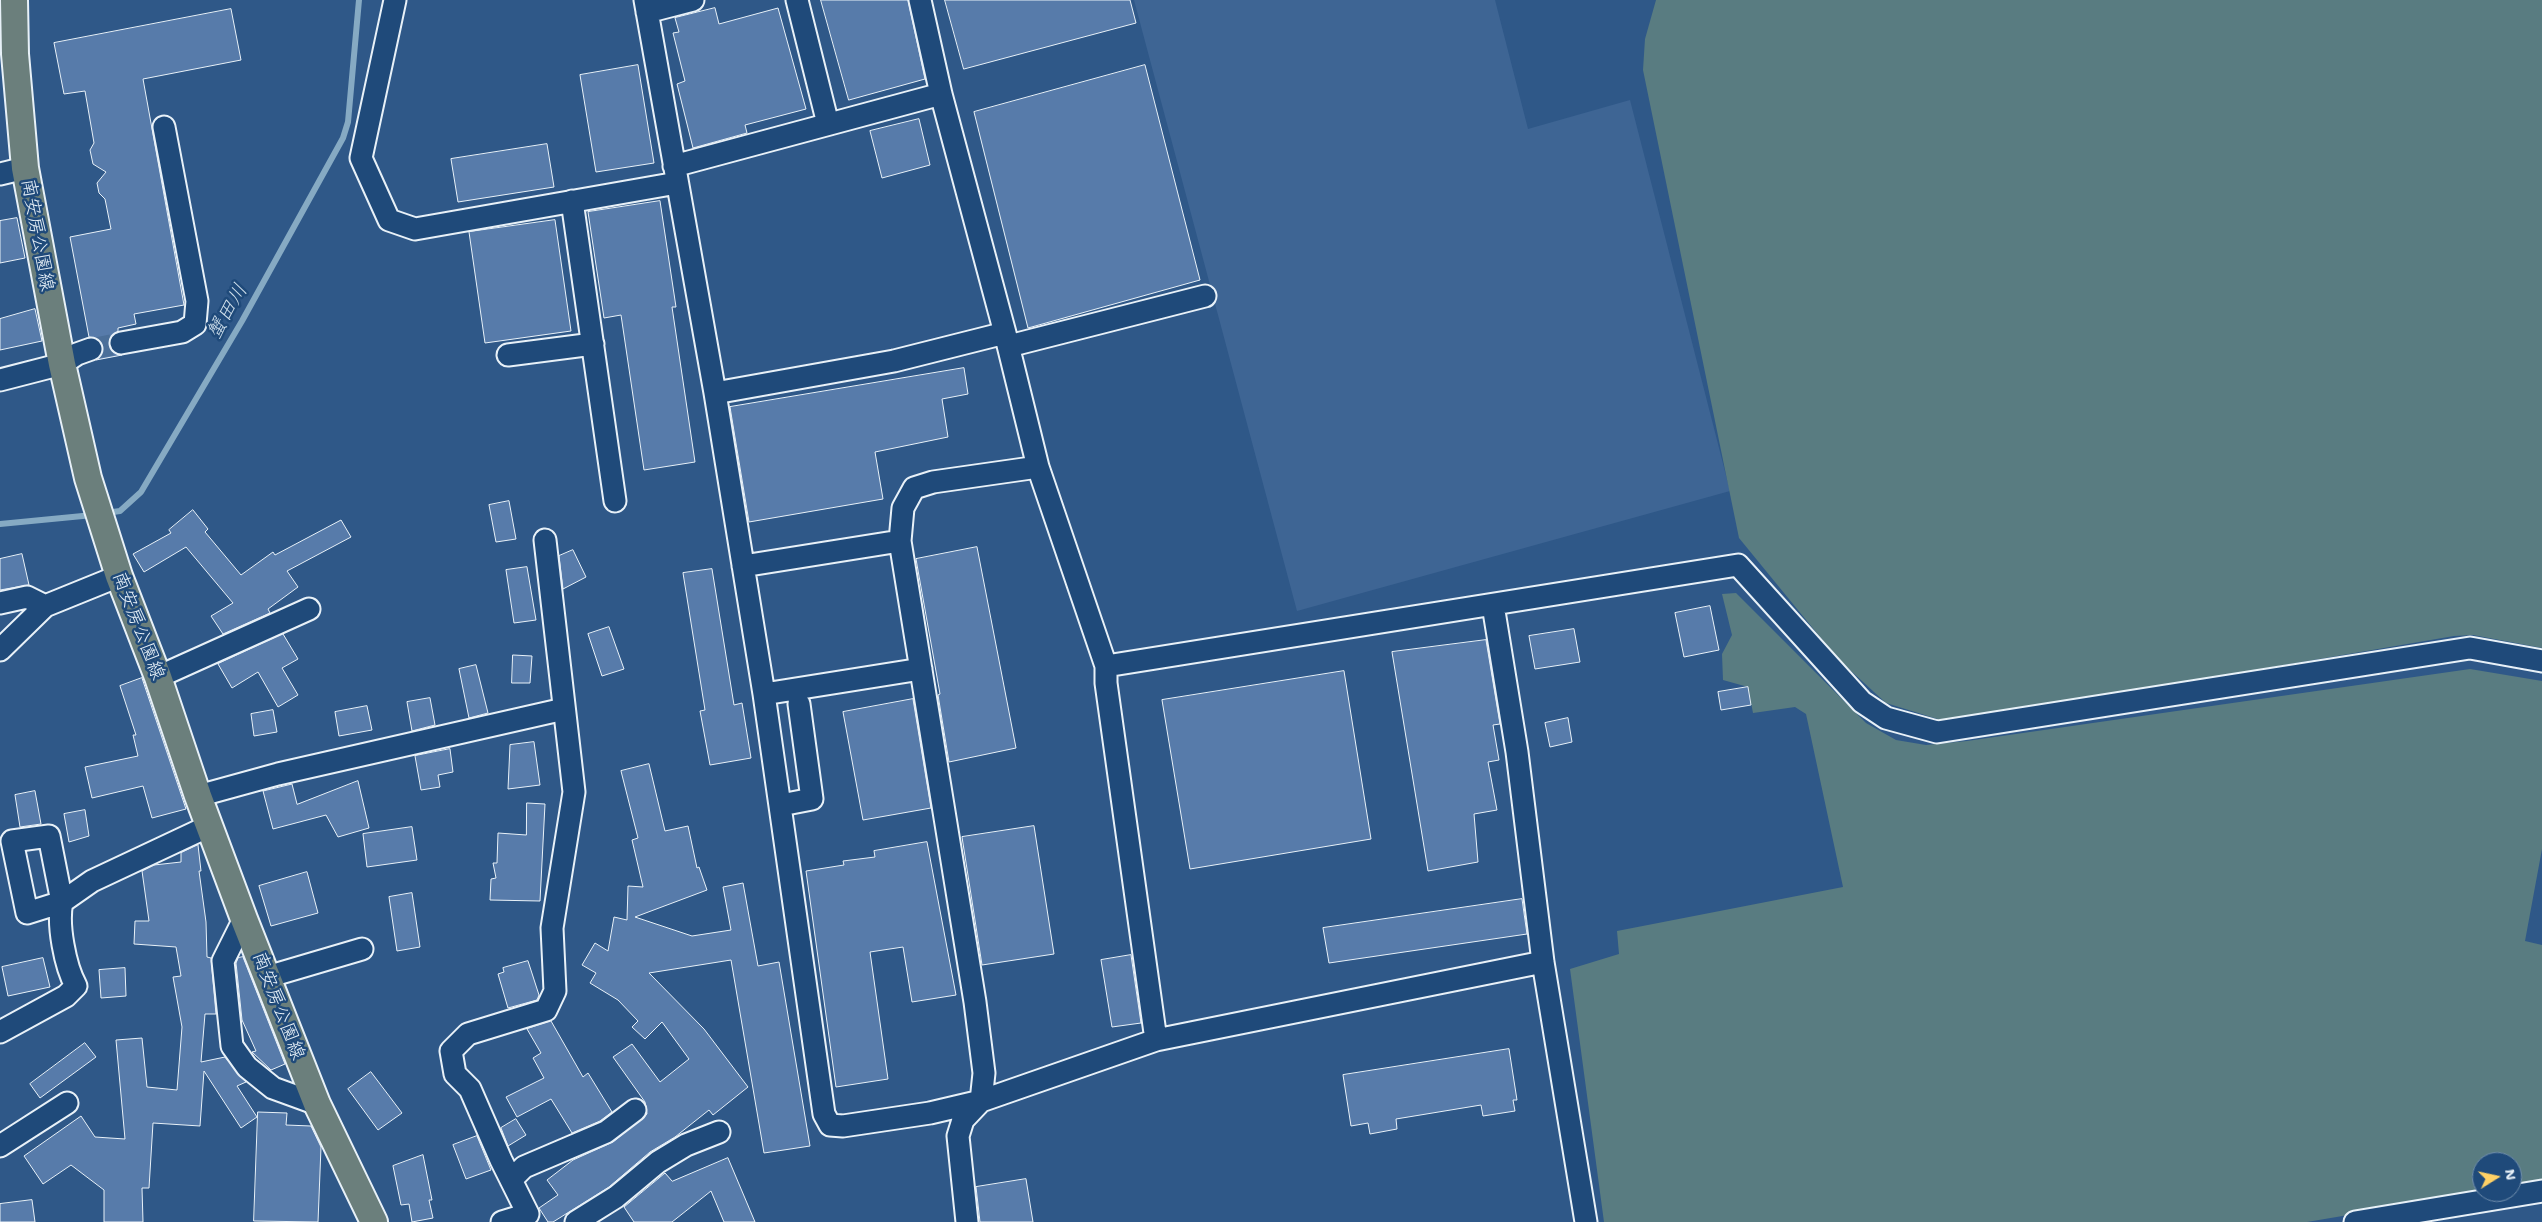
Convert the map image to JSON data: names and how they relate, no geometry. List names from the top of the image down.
{
  "streets": {
    "main road": ["南安房公園線"]
  },
  "water": ["蟹田川"],
  "north": "right"
}
